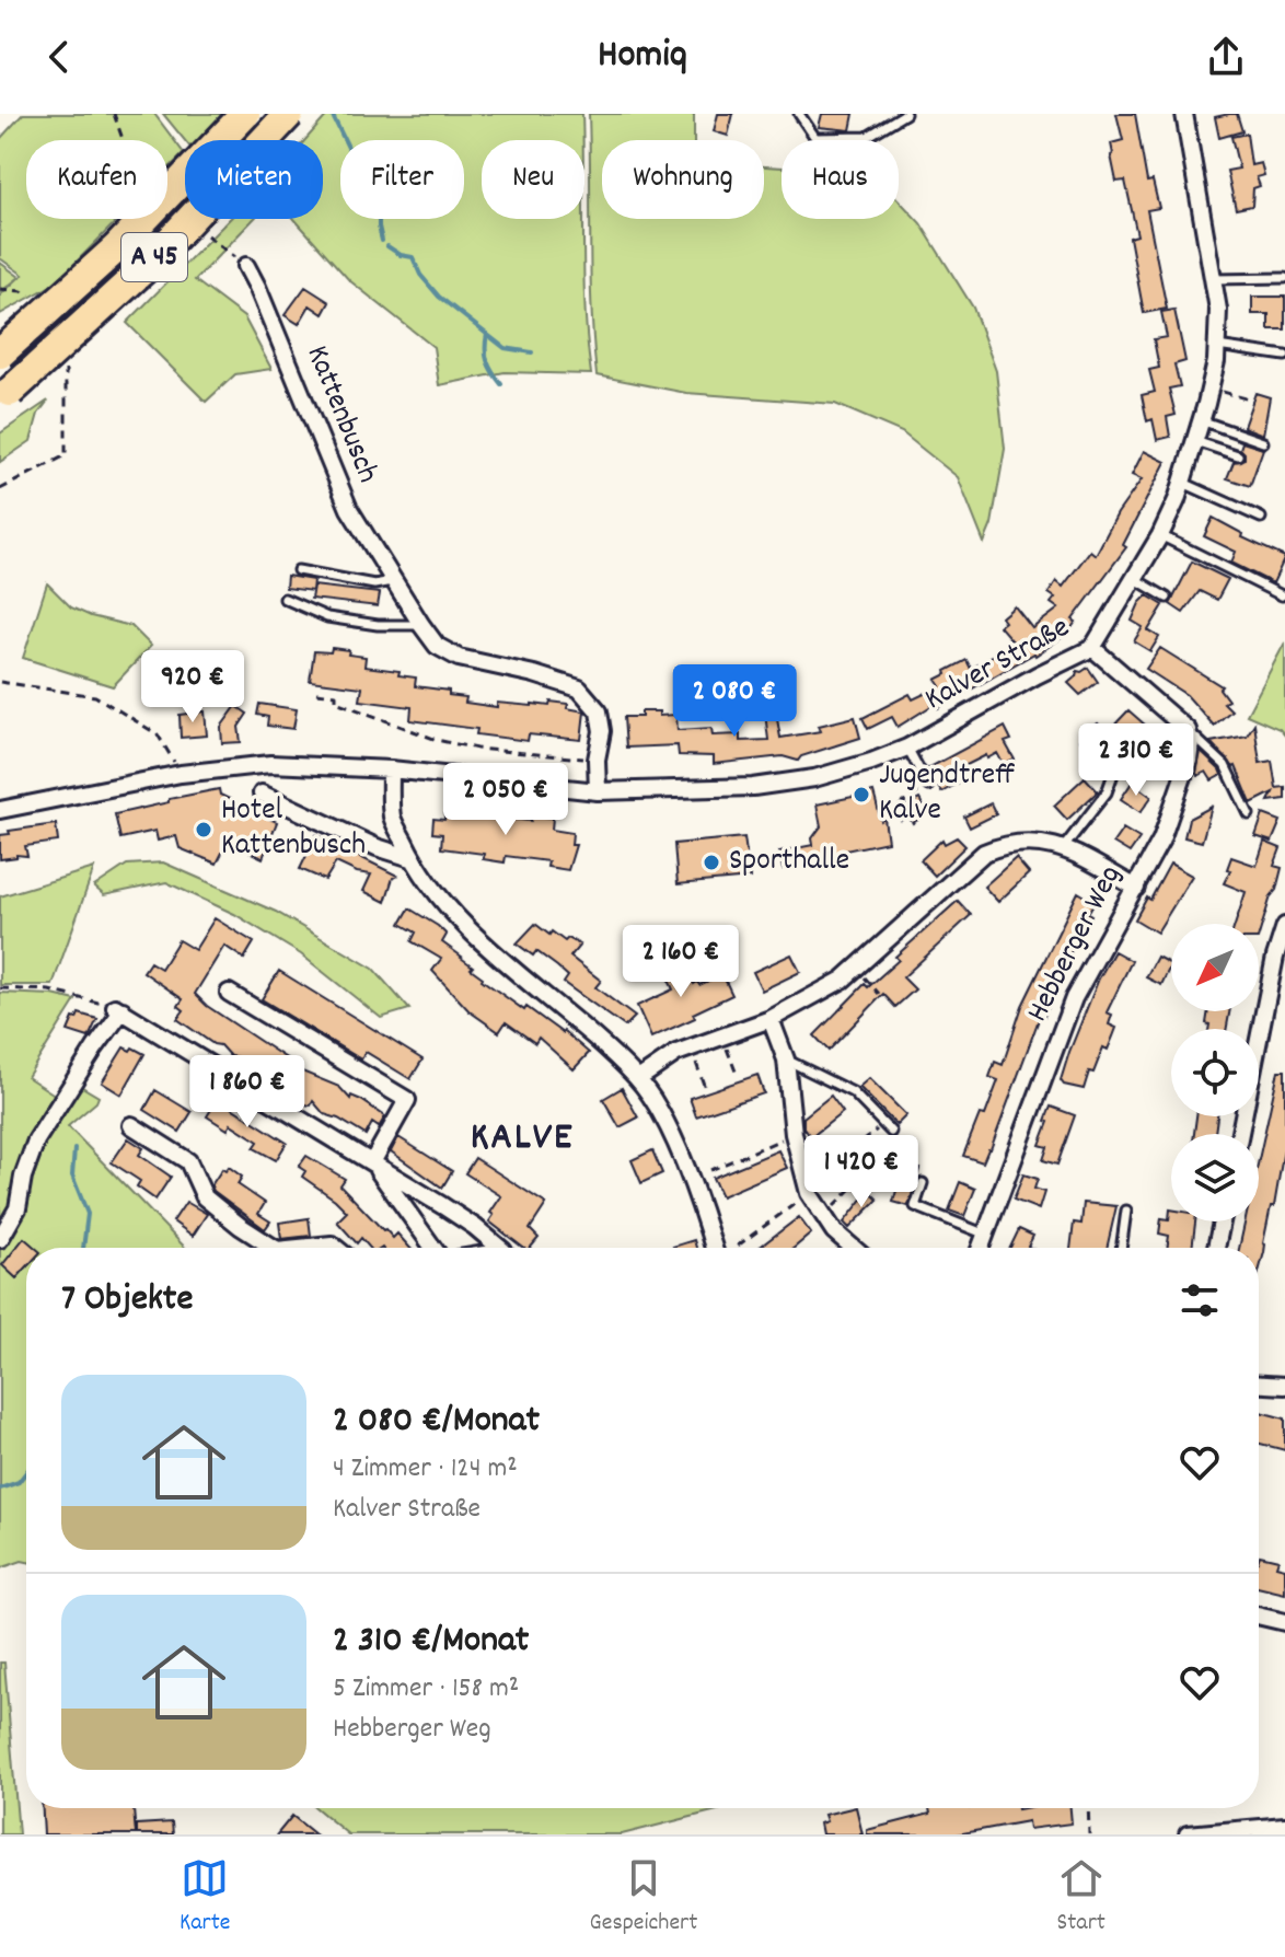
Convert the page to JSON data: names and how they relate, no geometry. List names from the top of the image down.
{
  "streets": {
    "highway": ["A 45"],
    "street": ["Kattenbusch", "Kalver Straße", "Hebberger Weg"]
  },
  "crossings": [
    ["Kattenbusch", "Kalver Straße"]
  ],
  "districts": ["KALVE"],
  "places": ["Jugendtreff Kalve", "Hotel Kattenbusch", "Sporthalle"],
  "north": "bottom left",
  "page": {
    "header": "Homiq",
    "chip": [
      "Kaufen",
      "Mieten",
      "Filter",
      "Neu",
      "Wohnung",
      "Haus"
    ],
    "price": [
      "920 €",
      "2 080 €",
      "2 310 €",
      "2 050 €",
      "2 160 €",
      "1 860 €",
      "1 420 €"
    ],
    "heading": "7 Objekte",
    "list": [
      {
        "name": "2 080 €/Monat",
        "note": "4 Zimmer · 124 m² · Kalver Straße"
      },
      {
        "name": "2 310 €/Monat",
        "note": "5 Zimmer · 158 m² · Hebberger Weg"
      }
    ],
    "tabs": ["Karte", "Gespeichert", "Start"]
  }
}
